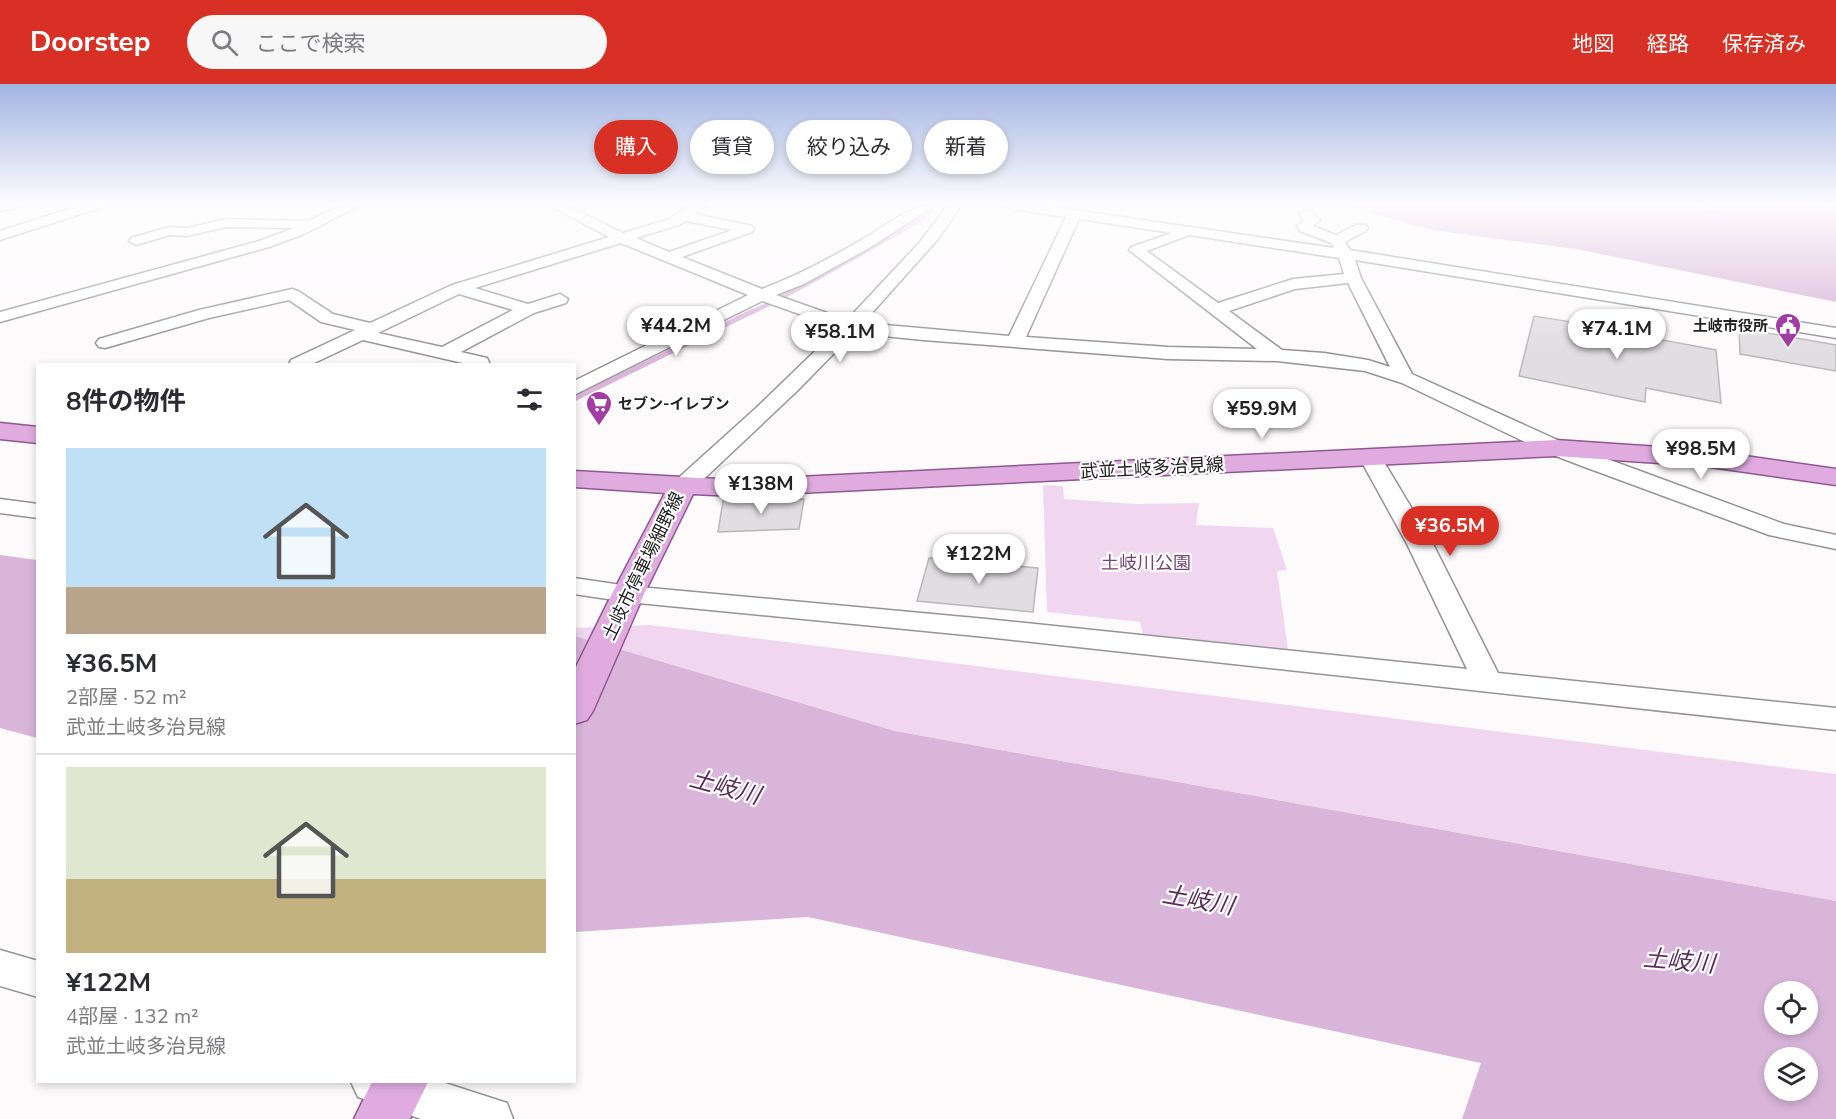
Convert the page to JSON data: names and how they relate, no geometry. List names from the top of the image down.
{
  "streets": {
    "main road": ["武並土岐多治見線", "土岐市停車場細野線"]
  },
  "crossings": [
    ["武並土岐多治見線", "土岐市停車場細野線"]
  ],
  "water": ["土岐川"],
  "parks": ["土岐川公園"],
  "places": {
    "public building": ["土岐市役所"],
    "supermarket": ["セブン-イレブン"]
  },
  "page": {
    "header": "Doorstep",
    "search": "ここで検索",
    "nav": ["地図", "経路", "保存済み"],
    "chip": [
      "購入",
      "賃貸",
      "絞り込み",
      "新着"
    ],
    "price": [
      "¥44.2M",
      "¥74.1M",
      "¥58.1M",
      "¥59.9M",
      "¥98.5M",
      "¥138M",
      "¥36.5M",
      "¥122M"
    ],
    "heading": "8件の物件",
    "list": [
      {
        "name": "¥36.5M",
        "note": "2部屋 · 52 m² · 武並土岐多治見線"
      },
      {
        "name": "¥122M",
        "note": "4部屋 · 132 m² · 武並土岐多治見線"
      }
    ]
  }
}
